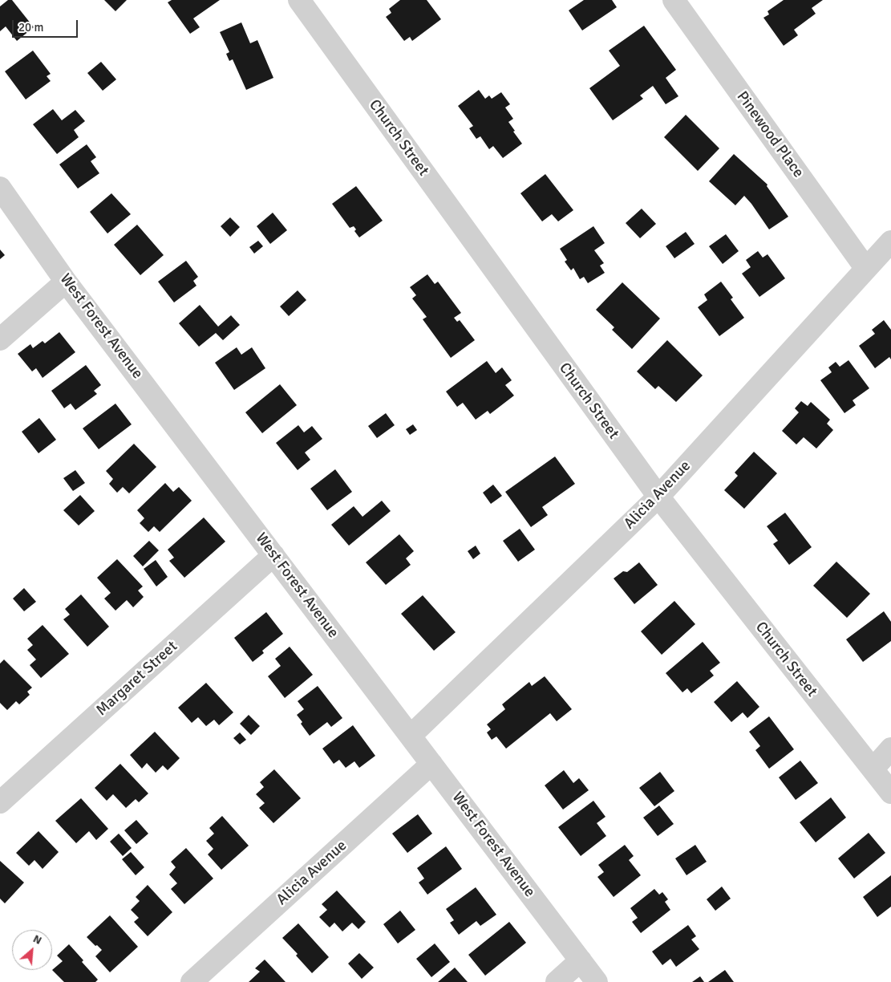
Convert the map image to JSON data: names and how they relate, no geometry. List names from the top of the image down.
{
  "streets": {
    "street": [
      "Pinewood Place",
      "Church Street",
      "West Forest Avenue",
      "Alicia Avenue",
      "Margaret Street"
    ]
  },
  "crossings": [
    ["Pinewood Place", "Alicia Avenue"],
    ["Church Street", "Alicia Avenue"],
    ["West Forest Avenue", "Alicia Avenue"],
    ["West Forest Avenue", "Margaret Street"]
  ],
  "scale_bar": "20 m",
  "north": "top right"
}
